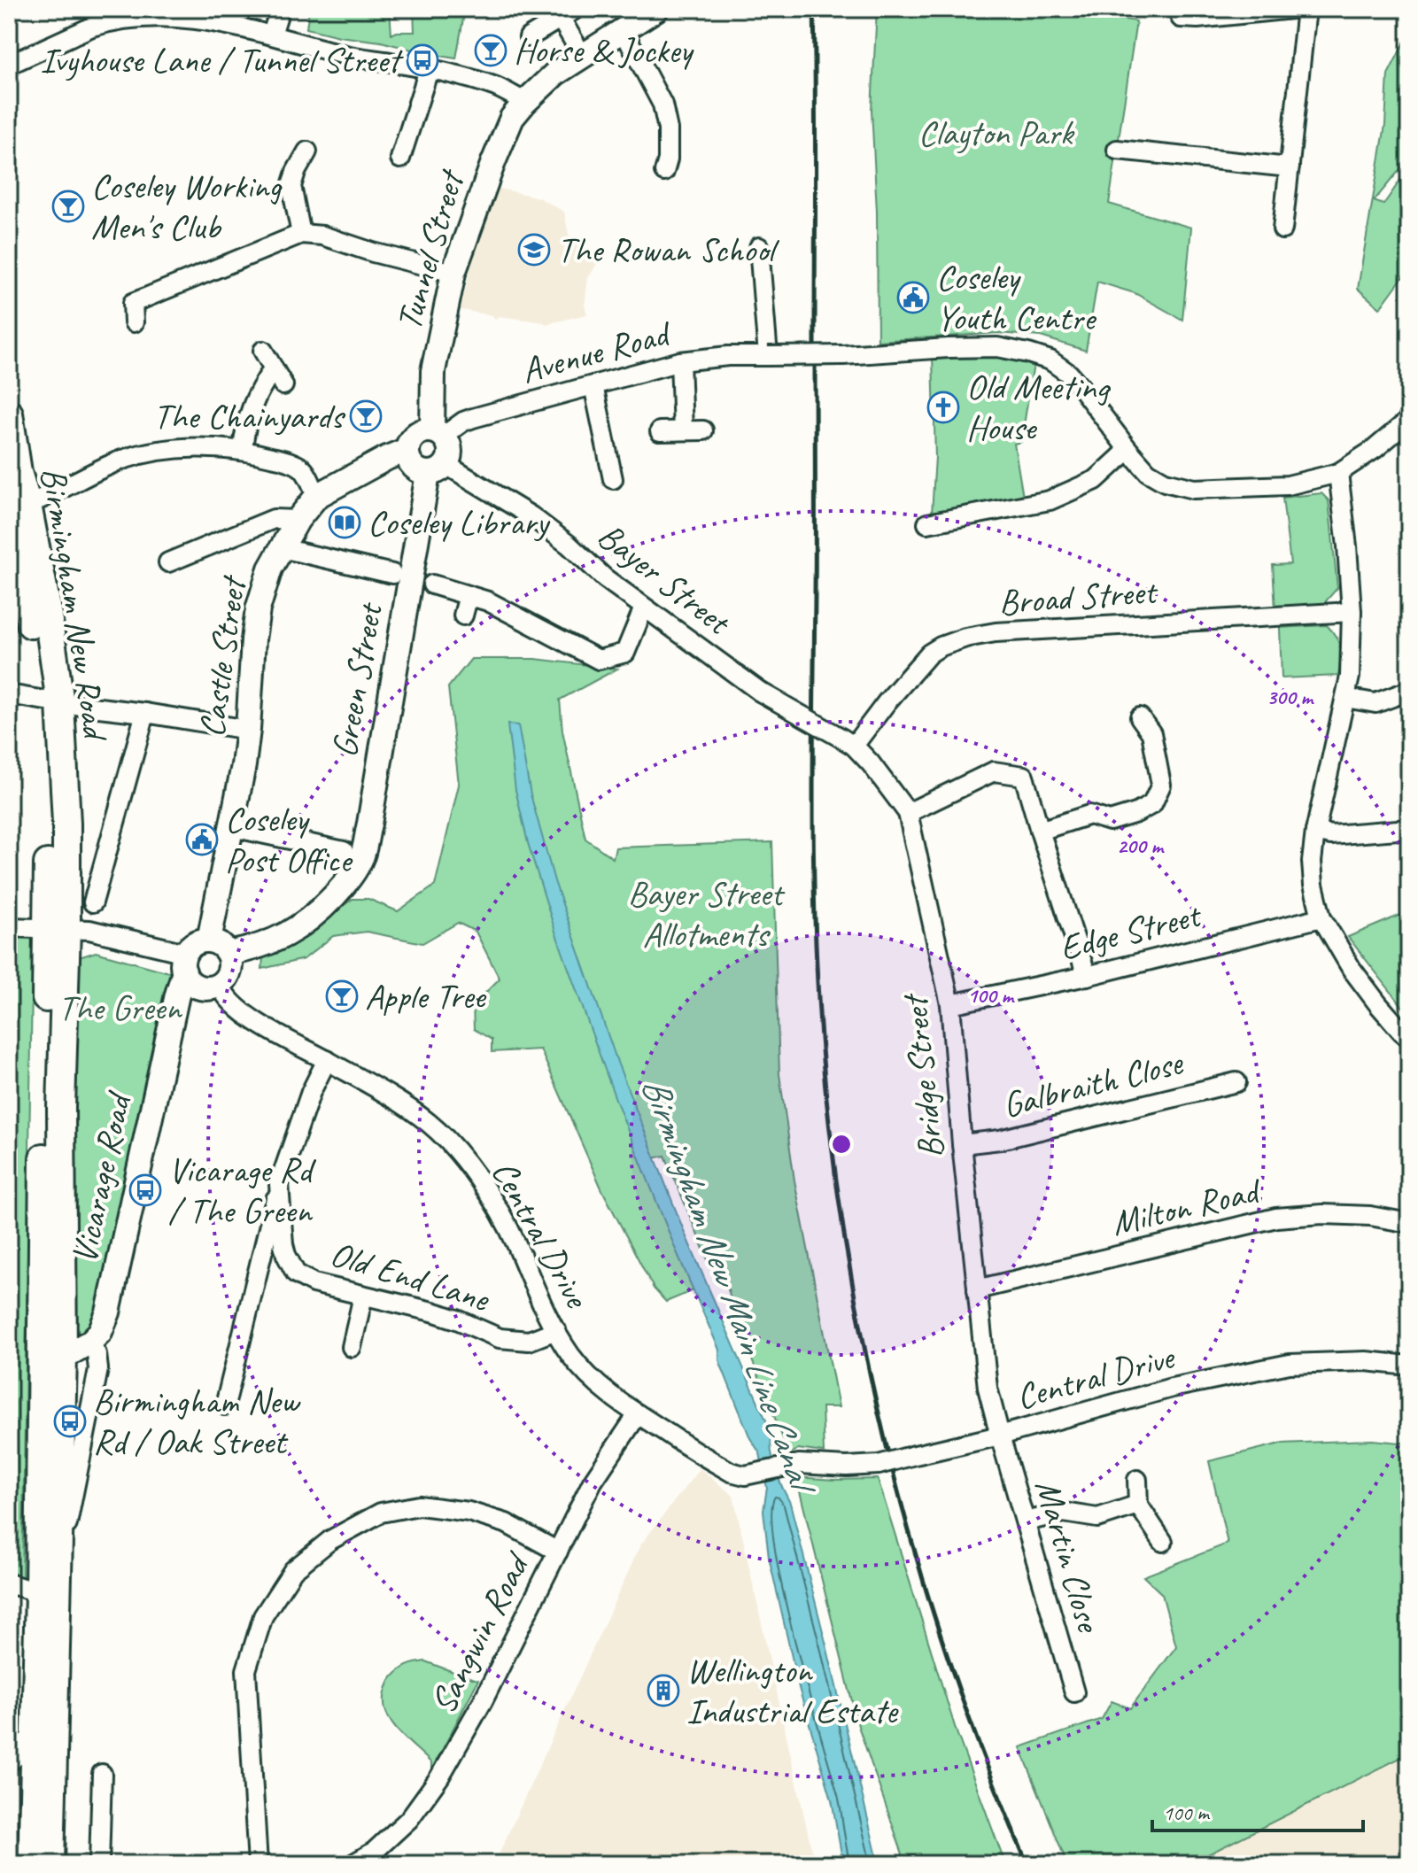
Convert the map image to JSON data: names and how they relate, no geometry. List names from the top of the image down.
{
  "streets": {
    "highway": ["Birmingham New Road"],
    "main road": [
      "Tunnel Street",
      "Castle Street",
      "Green Street",
      "Vicarage Road"
    ],
    "street": [
      "Avenue Road",
      "Bayer Street",
      "Broad Street",
      "Edge Street",
      "Bridge Street",
      "Galbraith Close",
      "Milton Road",
      "Central Drive",
      "Old End Lane",
      "Martin Close",
      "Sangwin Road"
    ]
  },
  "crossings": [
    ["Tunnel Street", "Avenue Road"],
    ["Tunnel Street", "Bayer Street"],
    ["Tunnel Street", "Castle Street"],
    ["Tunnel Street", "Green Street"],
    ["Avenue Road", "Bayer Street"],
    ["Avenue Road", "Castle Street"],
    ["Avenue Road", "Green Street"],
    ["Bayer Street", "Broad Street"],
    ["Bayer Street", "Castle Street"],
    ["Bayer Street", "Green Street"],
    ["Bayer Street", "Bridge Street"],
    ["Broad Street", "Bridge Street"],
    ["Birmingham New Road", "Vicarage Road"],
    ["Castle Street", "Green Street"],
    ["Castle Street", "Vicarage Road"],
    ["Castle Street", "Central Drive"],
    ["Green Street", "Vicarage Road"],
    ["Green Street", "Central Drive"],
    ["Edge Street", "Bridge Street"],
    ["Bridge Street", "Galbraith Close"],
    ["Bridge Street", "Milton Road"],
    ["Bridge Street", "Central Drive"],
    ["Bridge Street", "Martin Close"],
    ["Vicarage Road", "Central Drive"],
    ["Central Drive", "Old End Lane"],
    ["Central Drive", "Martin Close"],
    ["Central Drive", "Sangwin Road"]
  ],
  "water": ["Birmingham New Main Line Canal"],
  "parks": ["Clayton Park", "Bayer Street Allotments", "The Green"],
  "places": {
    "bar": [
      "Horse & Jockey",
      "Coseley Working Men's Club",
      "The Chainyards",
      "Apple Tree"
    ],
    "bus stop": ["Ivyhouse Lane / Tunnel Street", "Vicarage Rd / The Green", "Birmingham New Rd / Oak Street"],
    "school or university": ["The Rowan School"],
    "public building": ["Coseley Youth Centre", "Coseley Post Office"],
    "church": ["Old Meeting House"],
    "library": ["Coseley Library"],
    "building": ["Wellington Industrial Estate"]
  },
  "scale_bar": "100 m",
  "rings": ["300 m", "200 m", "100 m"]
}
